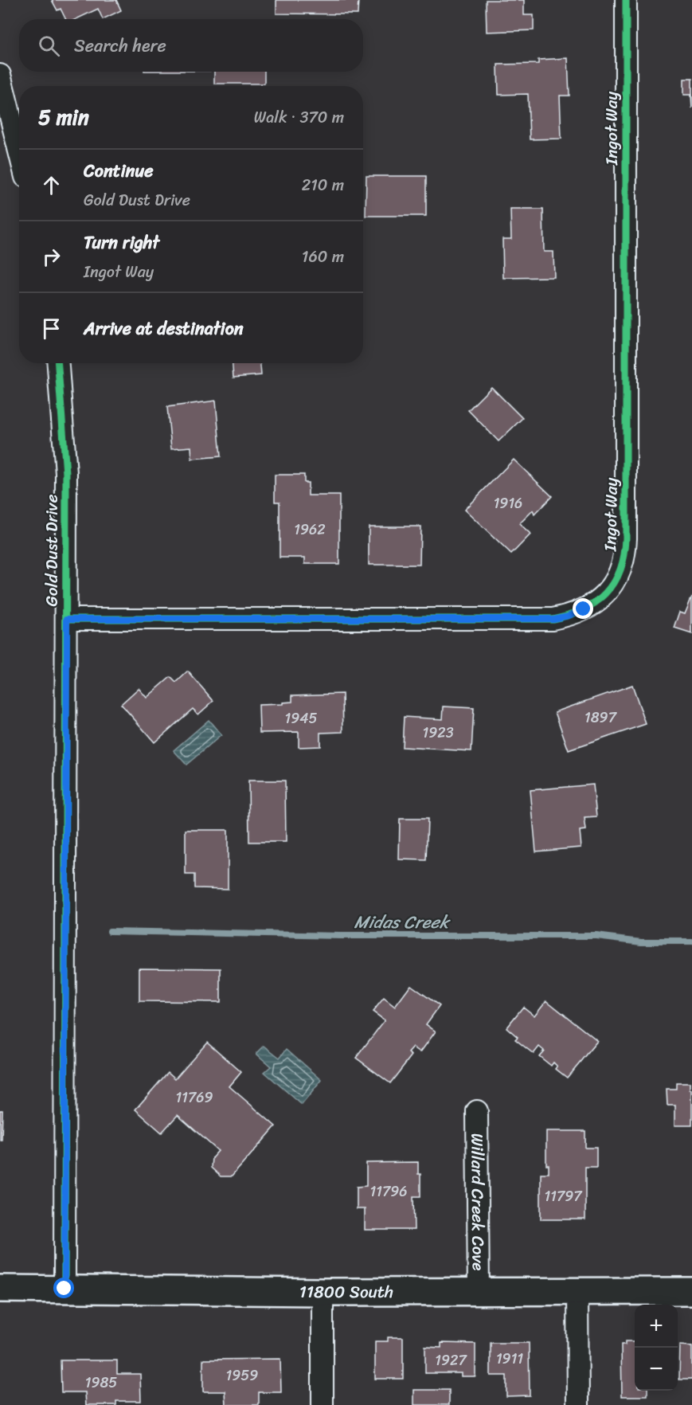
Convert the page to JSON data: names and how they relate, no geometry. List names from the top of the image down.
{
  "streets": {
    "main road": ["11800 South"],
    "street": ["Ingot Way", "Gold Dust Drive", "Willard Creek Cove"]
  },
  "crossings": [
    ["Ingot Way", "Gold Dust Drive"],
    ["Gold Dust Drive", "11800 South"],
    ["Willard Creek Cove", "11800 South"]
  ],
  "water": ["Midas Creek"],
  "house_numbers": [
    "1916",
    "1962",
    "1897",
    "1945",
    "1923",
    "11769",
    "11796",
    "11797",
    "1911",
    "1927",
    "1959",
    "1985"
  ],
  "page": {
    "search": "Search here",
    "heading": ["5 min", "Walk · 370 m"],
    "list": [
      ["Continue", "Gold Dust Drive", "210 m"],
      ["Turn right", "Ingot Way", "160 m"],
      "Arrive at destination"
    ],
    "map_buttons": ["+", "−"]
  }
}
